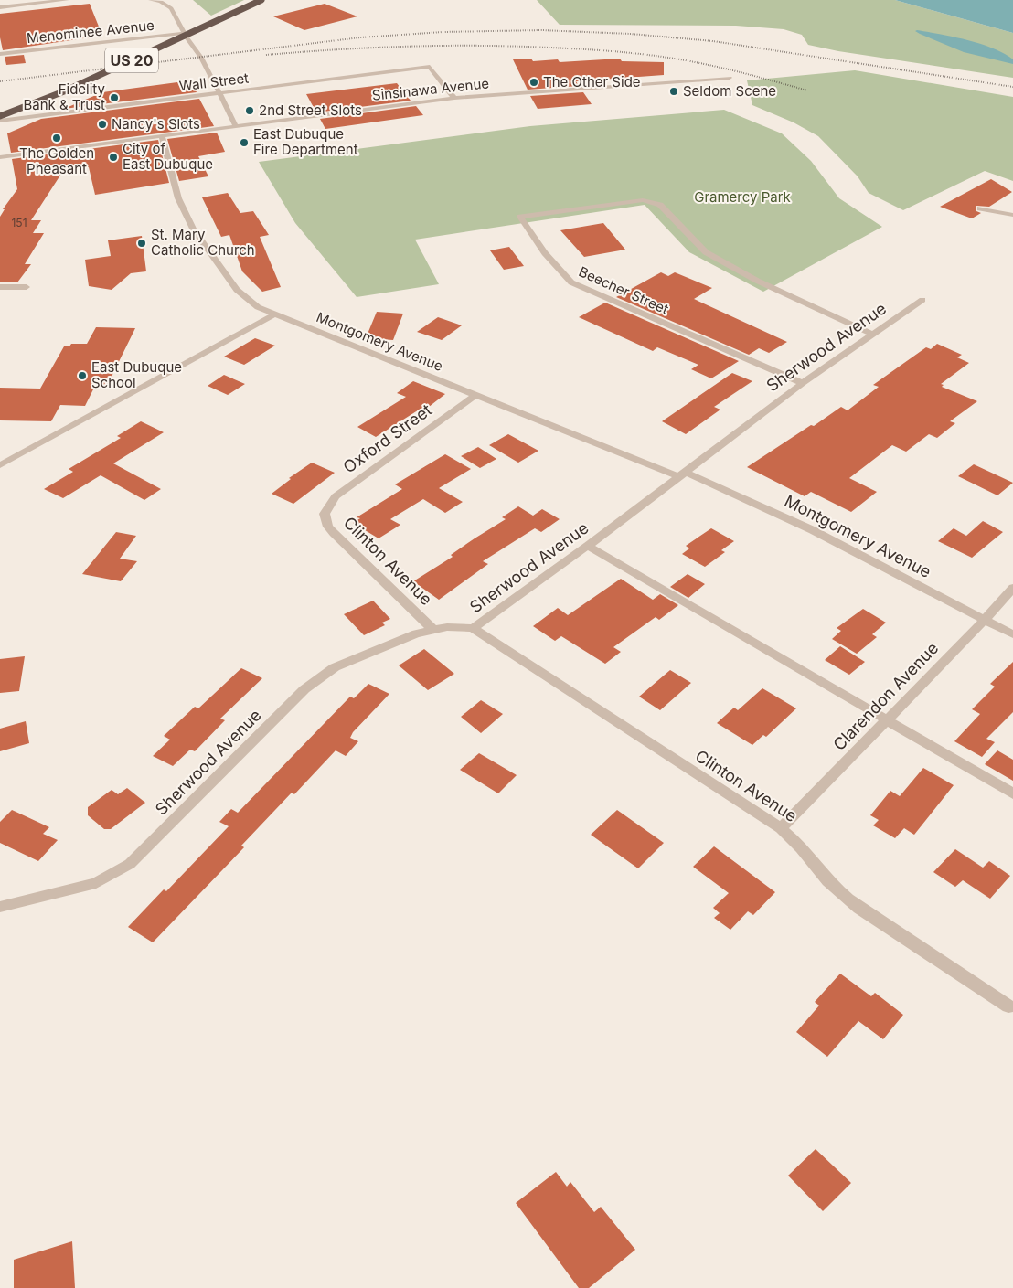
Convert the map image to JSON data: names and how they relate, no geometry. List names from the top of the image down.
{
  "streets": {
    "highway": ["US 20"],
    "street": [
      "Menominee Avenue",
      "Wall Street",
      "Sinsinawa Avenue",
      "Beecher Street",
      "Montgomery Avenue",
      "Sherwood Avenue",
      "Oxford Street",
      "Clinton Avenue",
      "Clarendon Avenue"
    ]
  },
  "crossings": [
    ["Wall Street", "Sinsinawa Avenue"],
    ["Sinsinawa Avenue", "Montgomery Avenue"],
    ["Beecher Street", "Sherwood Avenue"],
    ["Montgomery Avenue", "Sherwood Avenue"],
    ["Montgomery Avenue", "Oxford Street"],
    ["Montgomery Avenue", "Clarendon Avenue"],
    ["Sherwood Avenue", "Clinton Avenue"],
    ["Oxford Street", "Clinton Avenue"],
    ["Clinton Avenue", "Clarendon Avenue"]
  ],
  "parks": ["Gramercy Park"],
  "places": [
    "The Other Side",
    "Seldom Scene",
    "Fidelity Bank & Trust",
    "2nd Street Slots",
    "Nancy's Slots",
    "The Golden Pheasant",
    "East Dubuque Fire Department",
    "City of East Dubuque",
    "St. Mary Catholic Church",
    "East Dubuque School"
  ],
  "house_numbers": ["151"]
}
